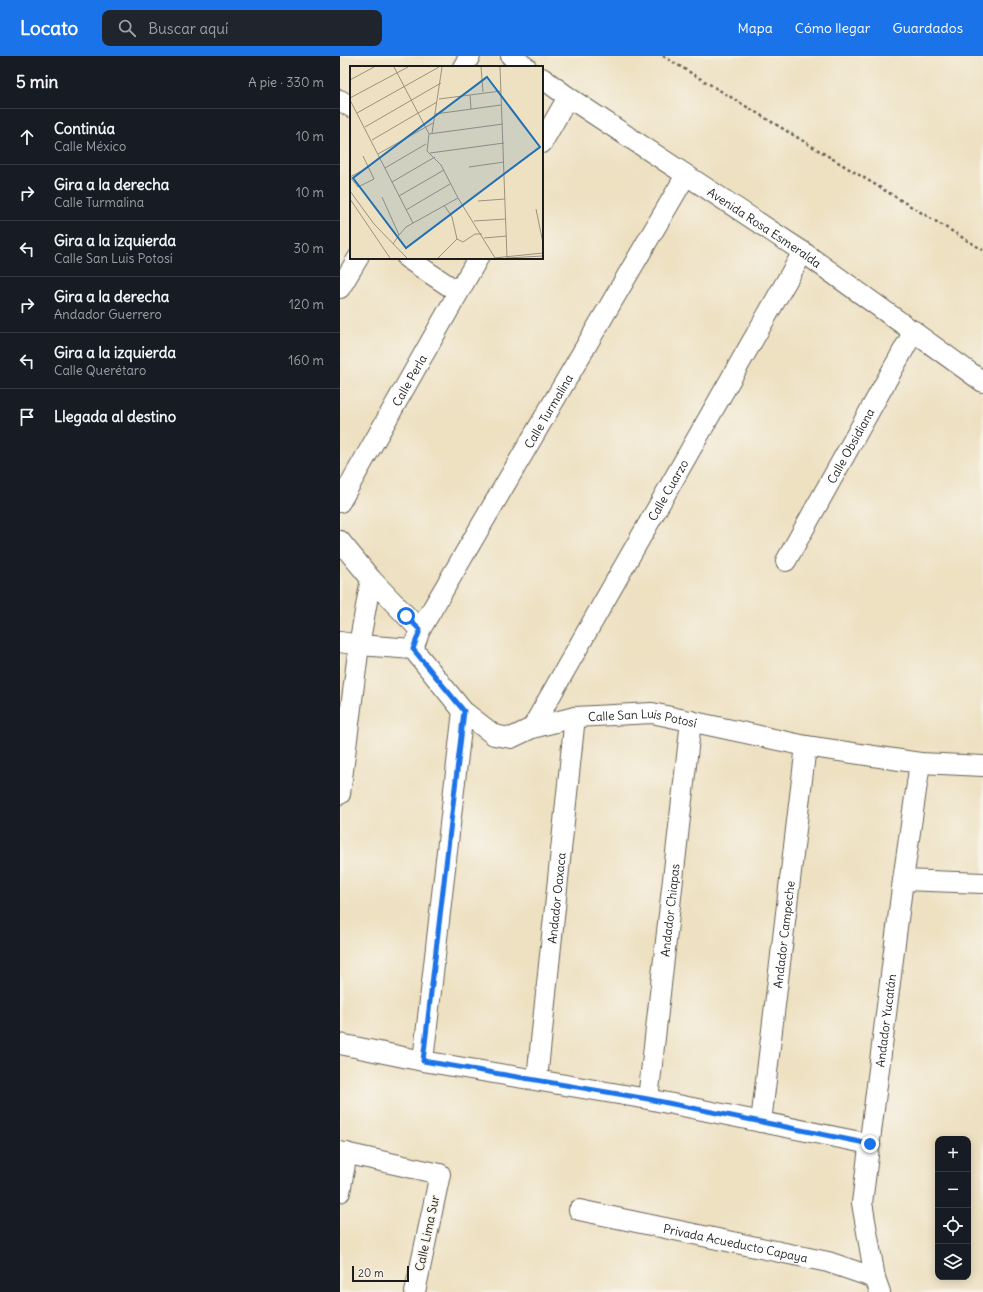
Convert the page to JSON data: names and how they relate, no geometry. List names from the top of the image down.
{
  "streets": {
    "street": [
      "Avenida Rosa Esmeralda",
      "Calle Perla",
      "Calle Turmalina",
      "Calle Obsidiana",
      "Calle Cuarzo",
      "Calle San Luis Potosí",
      "Andador Oaxaca",
      "Andador Chiapas",
      "Andador Campeche",
      "Andador Yucatán",
      "Calle Lima Sur",
      "Privada Acueducto Capaya"
    ]
  },
  "crossings": [
    ["Avenida Rosa Esmeralda", "Calle Turmalina"],
    ["Avenida Rosa Esmeralda", "Calle Obsidiana"],
    ["Avenida Rosa Esmeralda", "Calle Cuarzo"],
    ["Calle Turmalina", "Calle San Luis Potosí"],
    ["Calle Cuarzo", "Calle San Luis Potosí"],
    ["Calle San Luis Potosí", "Andador Oaxaca"],
    ["Calle San Luis Potosí", "Andador Chiapas"],
    ["Calle San Luis Potosí", "Andador Campeche"],
    ["Calle San Luis Potosí", "Andador Yucatán"],
    ["Andador Yucatán", "Privada Acueducto Capaya"]
  ],
  "scale_bar": "20 m",
  "page": {
    "header": "Locato",
    "search": "Buscar aquí",
    "nav": ["Mapa", "Cómo llegar", "Guardados"],
    "heading": ["5 min", "A pie · 330 m"],
    "list": [
      ["Continúa", "Calle México", "10 m"],
      ["Gira a la derecha", "Calle Turmalina", "10 m"],
      ["Gira a la izquierda", "Calle San Luis Potosí", "30 m"],
      ["Gira a la derecha", "Andador Guerrero", "120 m"],
      ["Gira a la izquierda", "Calle Querétaro", "160 m"],
      "Llegada al destino"
    ],
    "map_buttons": ["+", "−"],
    "scale": "20 m"
  }
}
